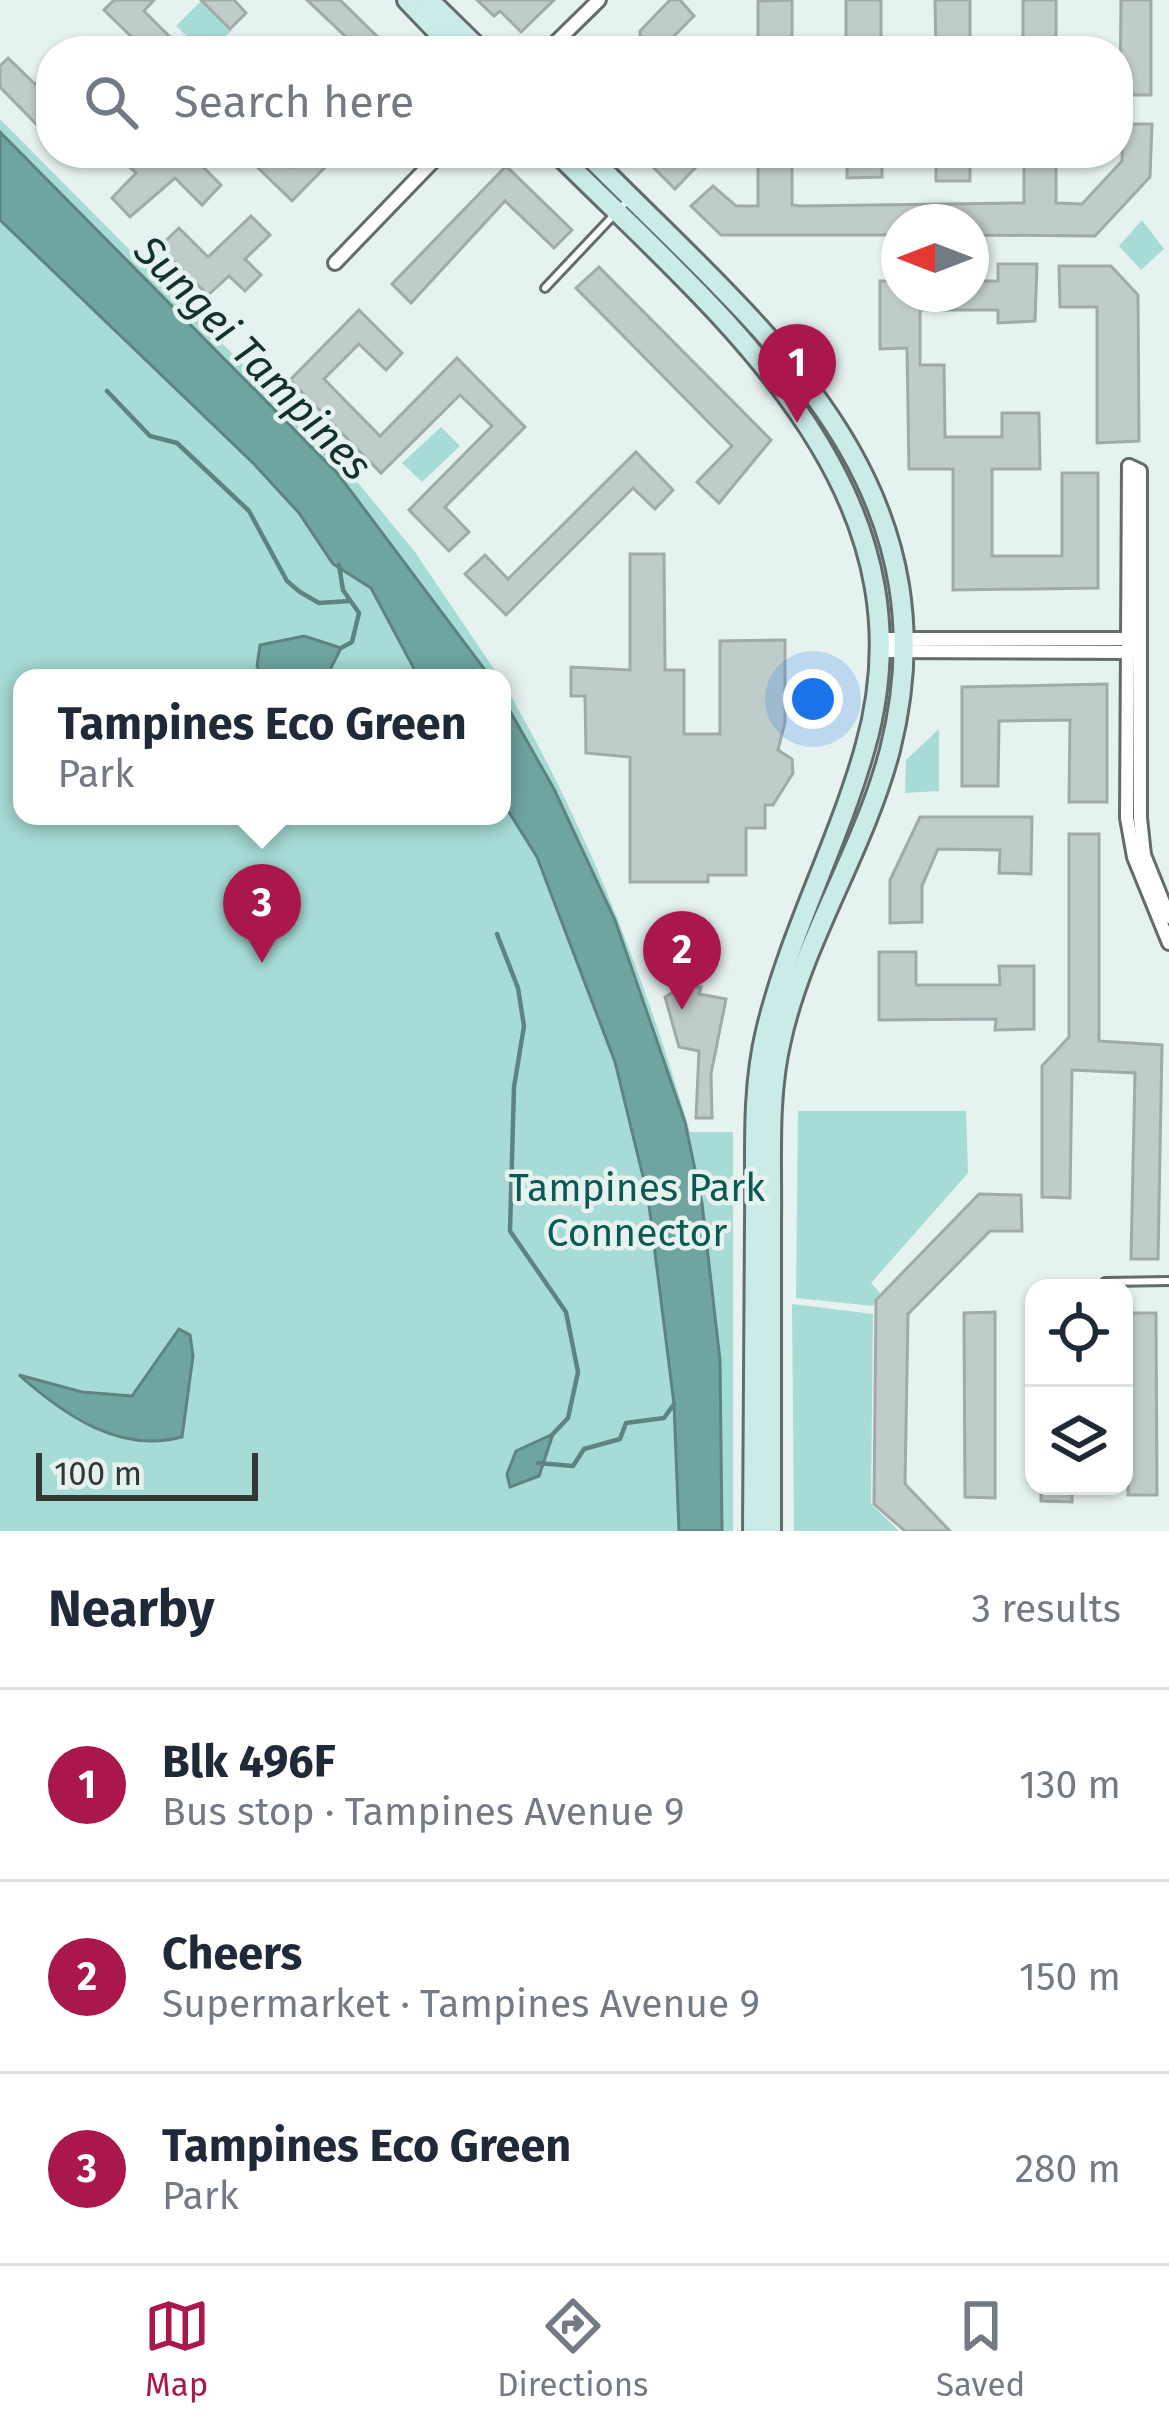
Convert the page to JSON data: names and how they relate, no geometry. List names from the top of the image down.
{
  "water": ["Sungei Tampines"],
  "parks": ["Tampines Park Connector"],
  "scale_bar": "100 m",
  "north": "left",
  "page": {
    "search": "Search here",
    "pins": ["1", "3", "2"],
    "popup": ["Tampines Eco Green", "Park"],
    "scale": "100 m",
    "heading": ["Nearby", "3 results"],
    "list": [
      {
        "mark": "1",
        "name": "Blk 496F",
        "note": "Bus stop · Tampines Avenue 9",
        "value": "130 m"
      },
      {
        "mark": "2",
        "name": "Cheers",
        "note": "Supermarket · Tampines Avenue 9",
        "value": "150 m"
      },
      {
        "mark": "3",
        "name": "Tampines Eco Green",
        "note": "Park",
        "value": "280 m"
      }
    ],
    "nav": ["Map", "Directions", "Saved"]
  }
}
